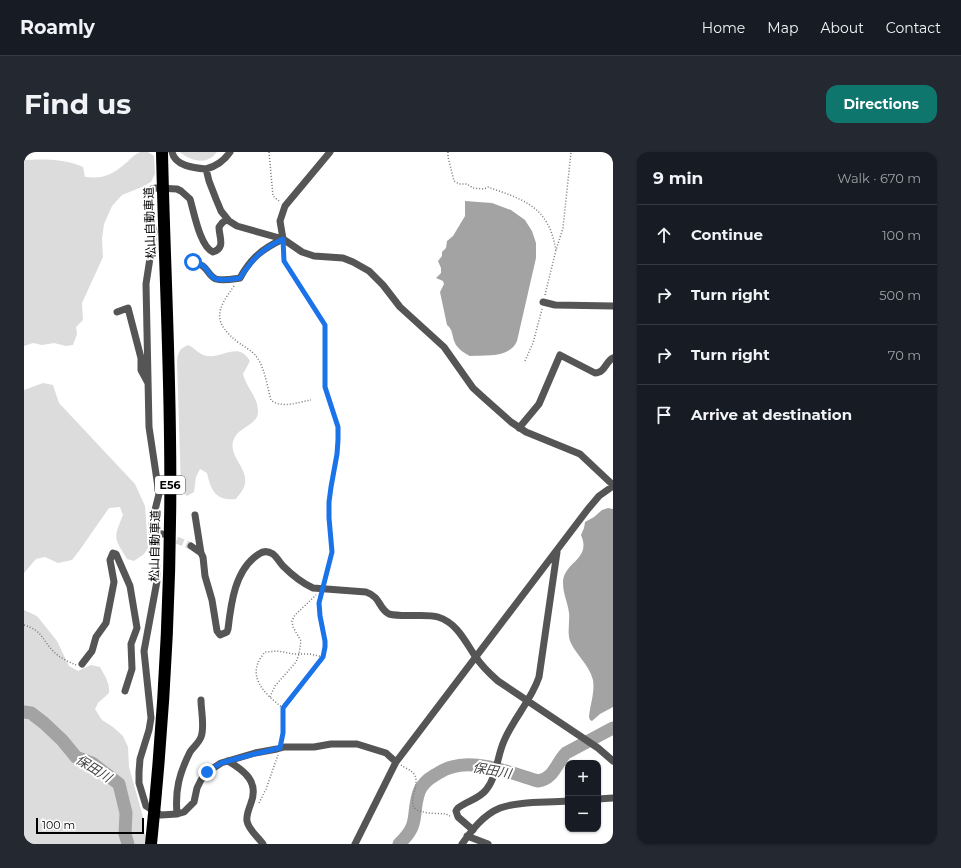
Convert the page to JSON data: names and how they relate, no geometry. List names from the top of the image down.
{
  "streets": {
    "highway": ["松山自動車道", "E56"]
  },
  "water": ["保田川"],
  "scale_bar": "100 m",
  "page": {
    "header": "Roamly",
    "nav": [
      "Home",
      "Map",
      "About",
      "Contact"
    ],
    "buttons": "Directions",
    "title": "Find us",
    "heading": ["9 min", "Walk · 670 m"],
    "list": [
      ["Continue", "100 m"],
      ["Turn right", "500 m"],
      ["Turn right", "70 m"],
      "Arrive at destination"
    ],
    "map_buttons": ["+", "−"],
    "scale": "100 m"
  }
}
